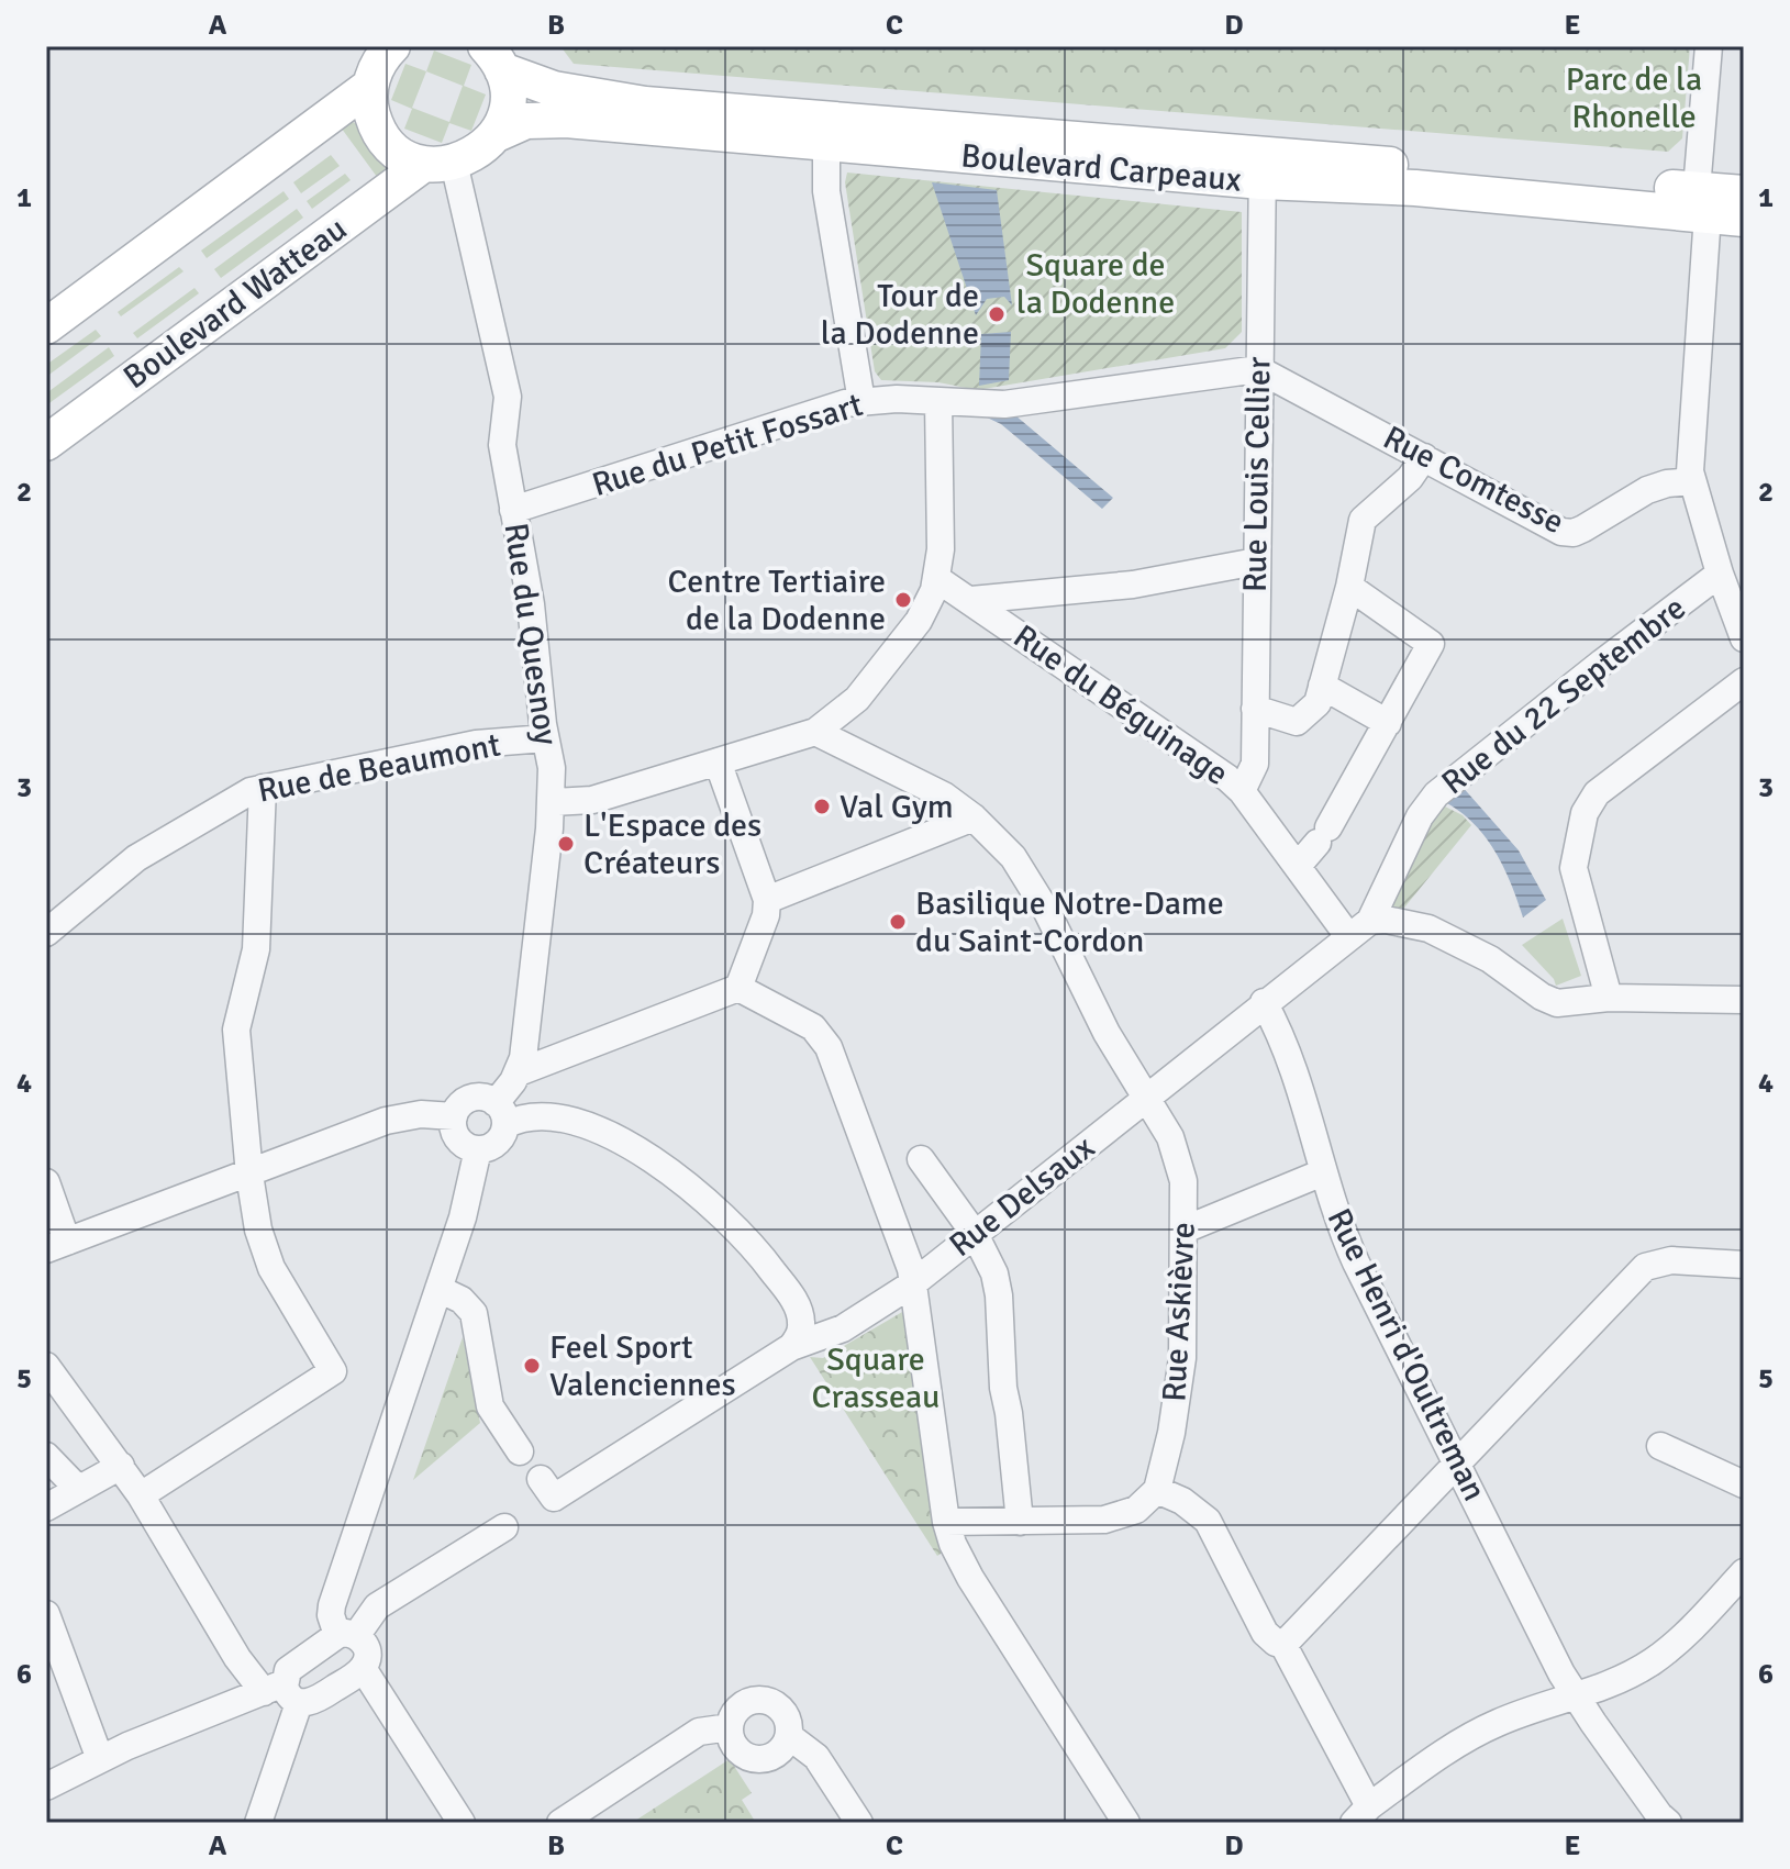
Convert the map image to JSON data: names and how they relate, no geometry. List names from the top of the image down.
{
  "streets": {
    "main road": ["Boulevard Carpeaux", "Boulevard Watteau"],
    "street": [
      "Rue du Petit Fossart",
      "Rue Louis Cellier",
      "Rue Comtesse",
      "Rue du Quesnoy",
      "Rue du 22 Septembre",
      "Rue du Béguinage",
      "Rue de Beaumont",
      "Rue Delsaux",
      "Rue Askièvre",
      "Rue Henri d'Oultreman"
    ]
  },
  "crossings": [
    ["Boulevard Carpeaux", "Boulevard Watteau"],
    ["Boulevard Carpeaux", "Rue Louis Cellier"],
    ["Boulevard Watteau", "Rue du Quesnoy"],
    ["Rue du Petit Fossart", "Rue Louis Cellier"],
    ["Rue du Petit Fossart", "Rue Comtesse"],
    ["Rue du Petit Fossart", "Rue du Quesnoy"],
    ["Rue Louis Cellier", "Rue Comtesse"],
    ["Rue Louis Cellier", "Rue du Béguinage"],
    ["Rue du Quesnoy", "Rue de Beaumont"],
    ["Rue du 22 Septembre", "Rue du Béguinage"],
    ["Rue du 22 Septembre", "Rue Delsaux"],
    ["Rue du Béguinage", "Rue Delsaux"],
    ["Rue Delsaux", "Rue Askièvre"],
    ["Rue Delsaux", "Rue Henri d'Oultreman"]
  ],
  "parks": ["Parc de la Rhonelle", "Square de la Dodenne", "Square Crasseau"],
  "places": [
    "Tour de la Dodenne",
    "Centre Tertiaire de la Dodenne",
    "Val Gym",
    "L'Espace des Créateurs",
    "Basilique Notre-Dame du Saint-Cordon",
    "Feel Sport Valenciennes"
  ],
  "grid": {
    "columns": [
      "A",
      "B",
      "C",
      "D",
      "E"
    ],
    "rows": [
      "1",
      "2",
      "3",
      "4",
      "5",
      "6"
    ]
  }
}
